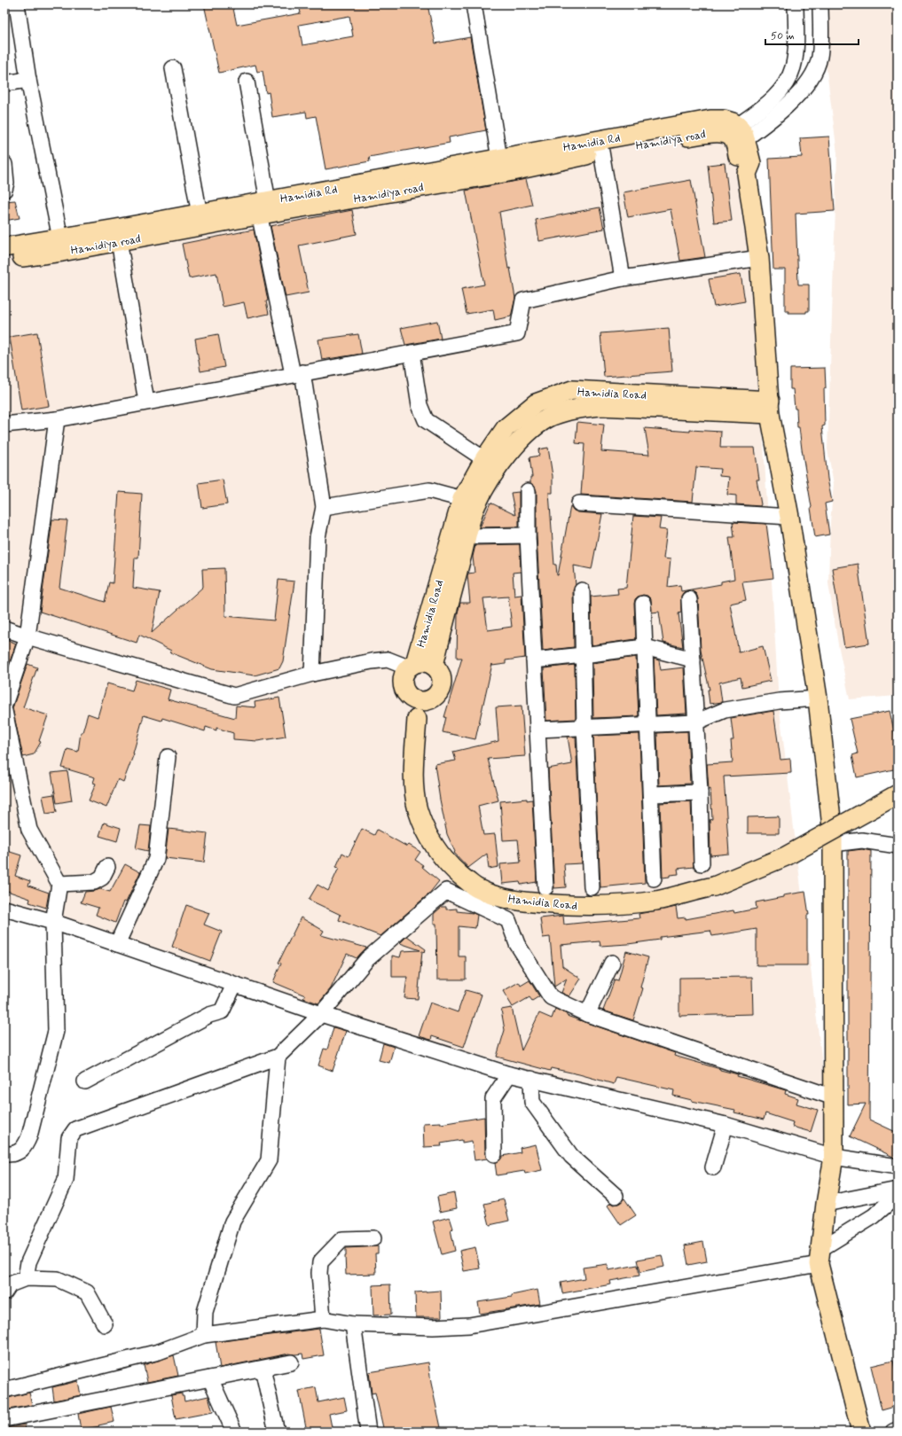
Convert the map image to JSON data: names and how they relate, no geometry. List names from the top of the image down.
{
  "streets": {
    "main road": ["Hamidiya road", "Hamidia Rd", "Hamidia Road"]
  },
  "crossings": [
    ["Hamidiya road", "Hamidia Rd"]
  ],
  "scale_bar": "50 m"
}
